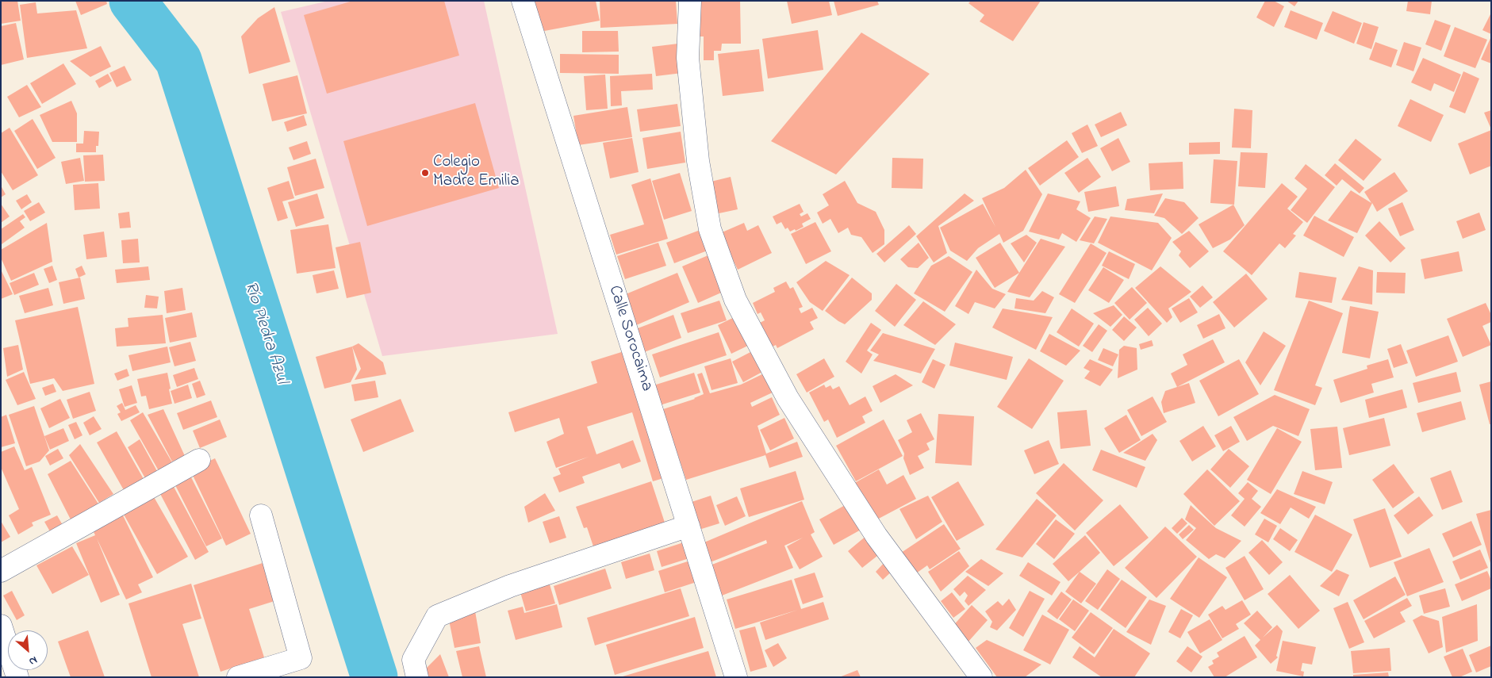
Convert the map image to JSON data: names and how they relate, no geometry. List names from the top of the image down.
{
  "streets": {
    "street": ["Calle Sorocaima"]
  },
  "water": ["Río Piedra Azul"],
  "places": ["Colegio Madre Emilia"],
  "north": "bottom right"
}
